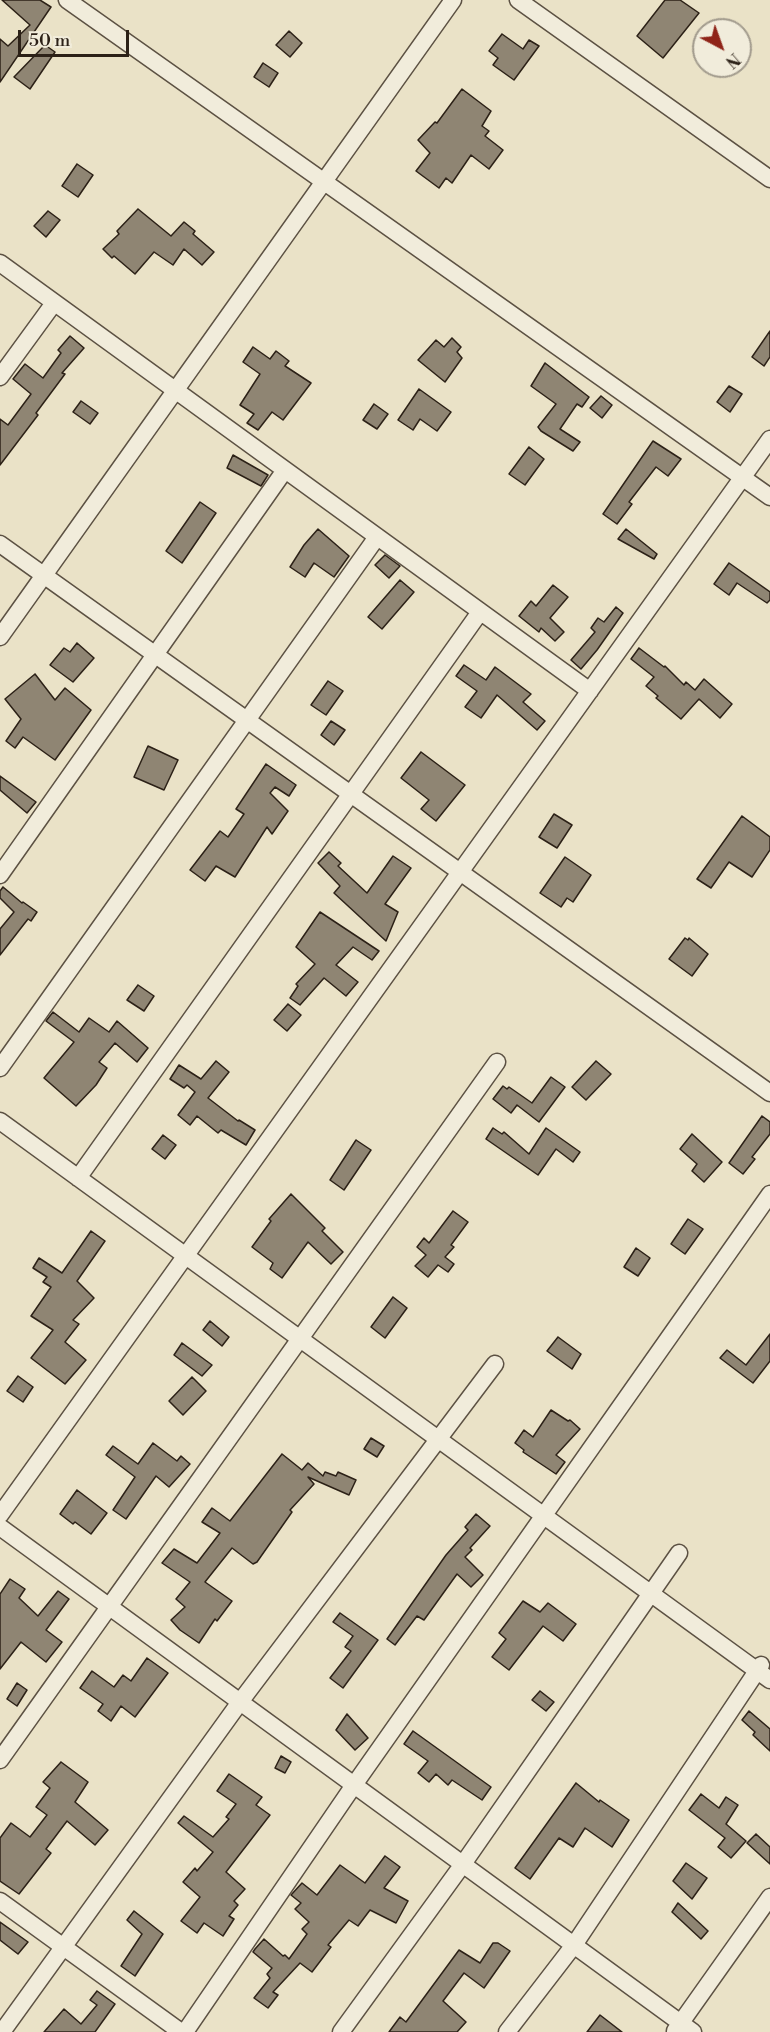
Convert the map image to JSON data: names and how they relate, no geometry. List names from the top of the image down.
{
  "scale_bar": "50 m",
  "north": "bottom right"
}
